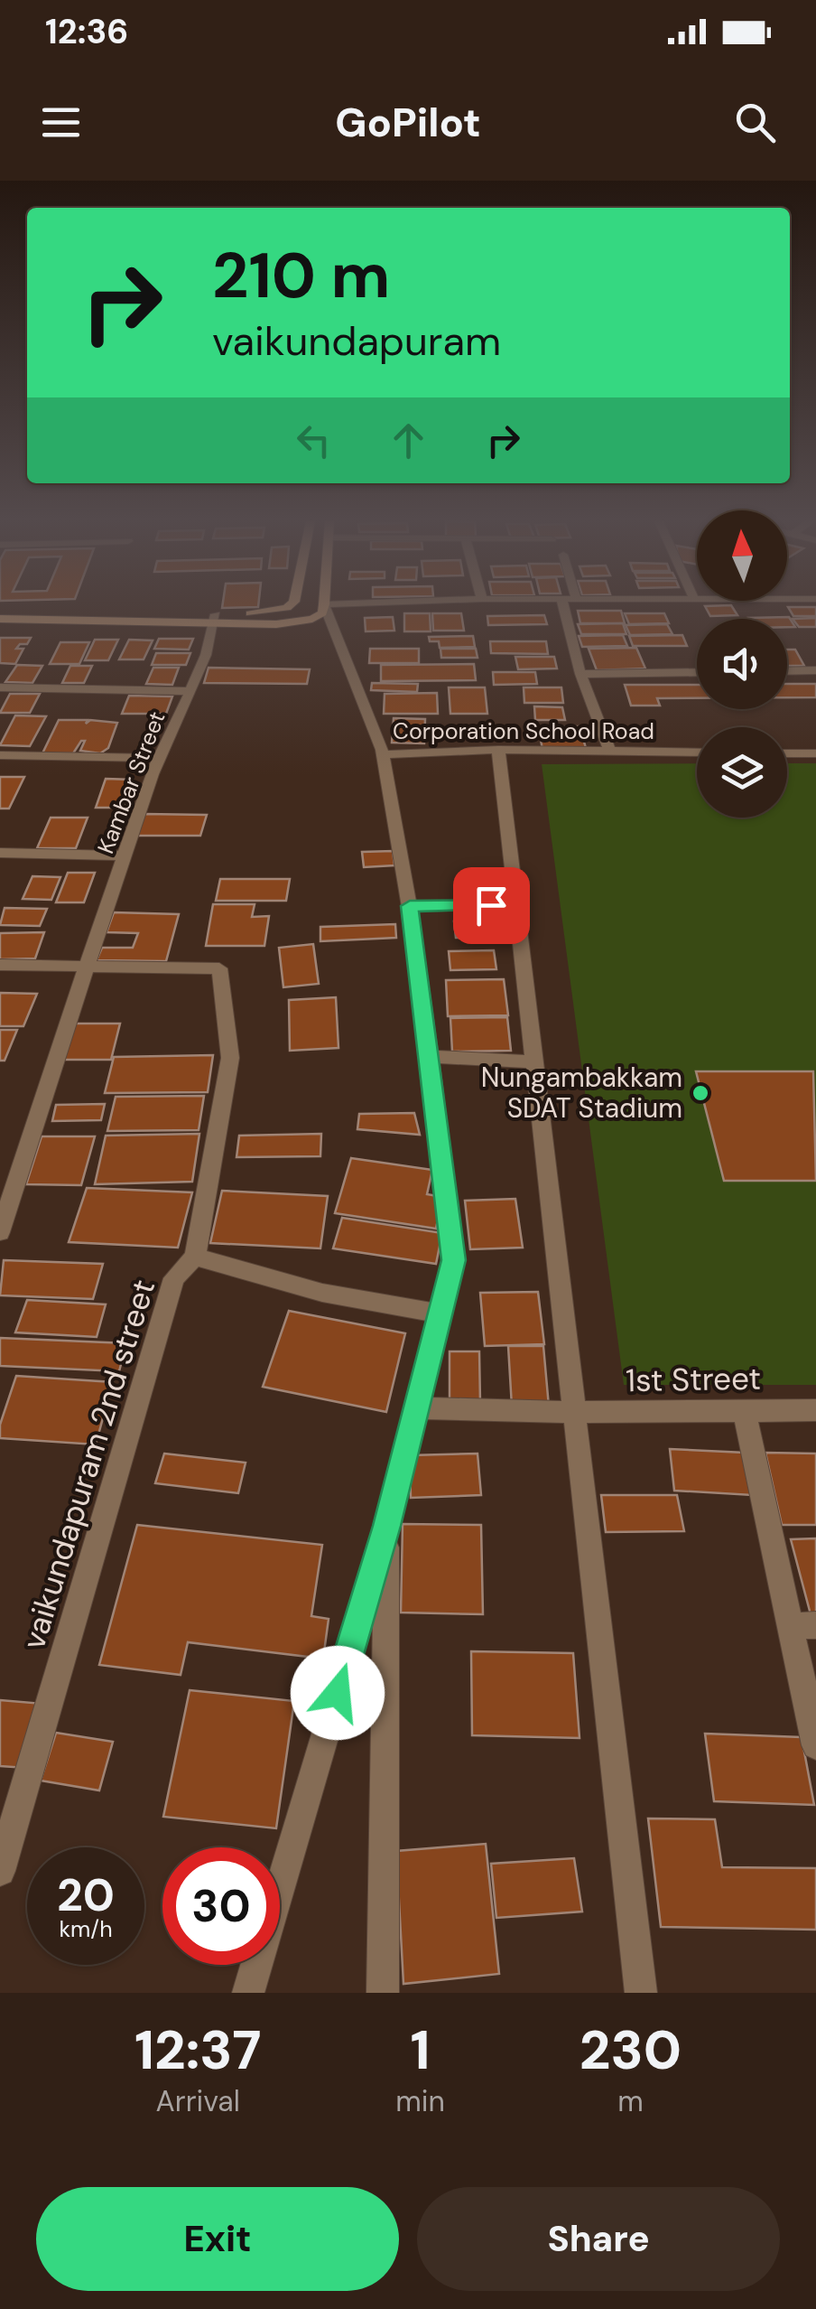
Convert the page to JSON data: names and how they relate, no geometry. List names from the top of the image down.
{
  "streets": {
    "street": [
      "Corporation School Road",
      "Kambar Street",
      "1st Street",
      "vaikundapuram 2nd street"
    ]
  },
  "crossings": [
    ["Kambar Street", "vaikundapuram 2nd street"]
  ],
  "places": ["Nungambakkam SDAT Stadium"],
  "north": "top",
  "page": {
    "status": "12:36",
    "header": "GoPilot",
    "turn": ["210 m", "vaikundapuram"],
    "speed": "20 km/h",
    "limit": "30",
    "eta": [
      "12:37",
      "Arrival",
      "1",
      "min",
      "230",
      "m"
    ],
    "buttons": ["Exit", "Share"]
  }
}
